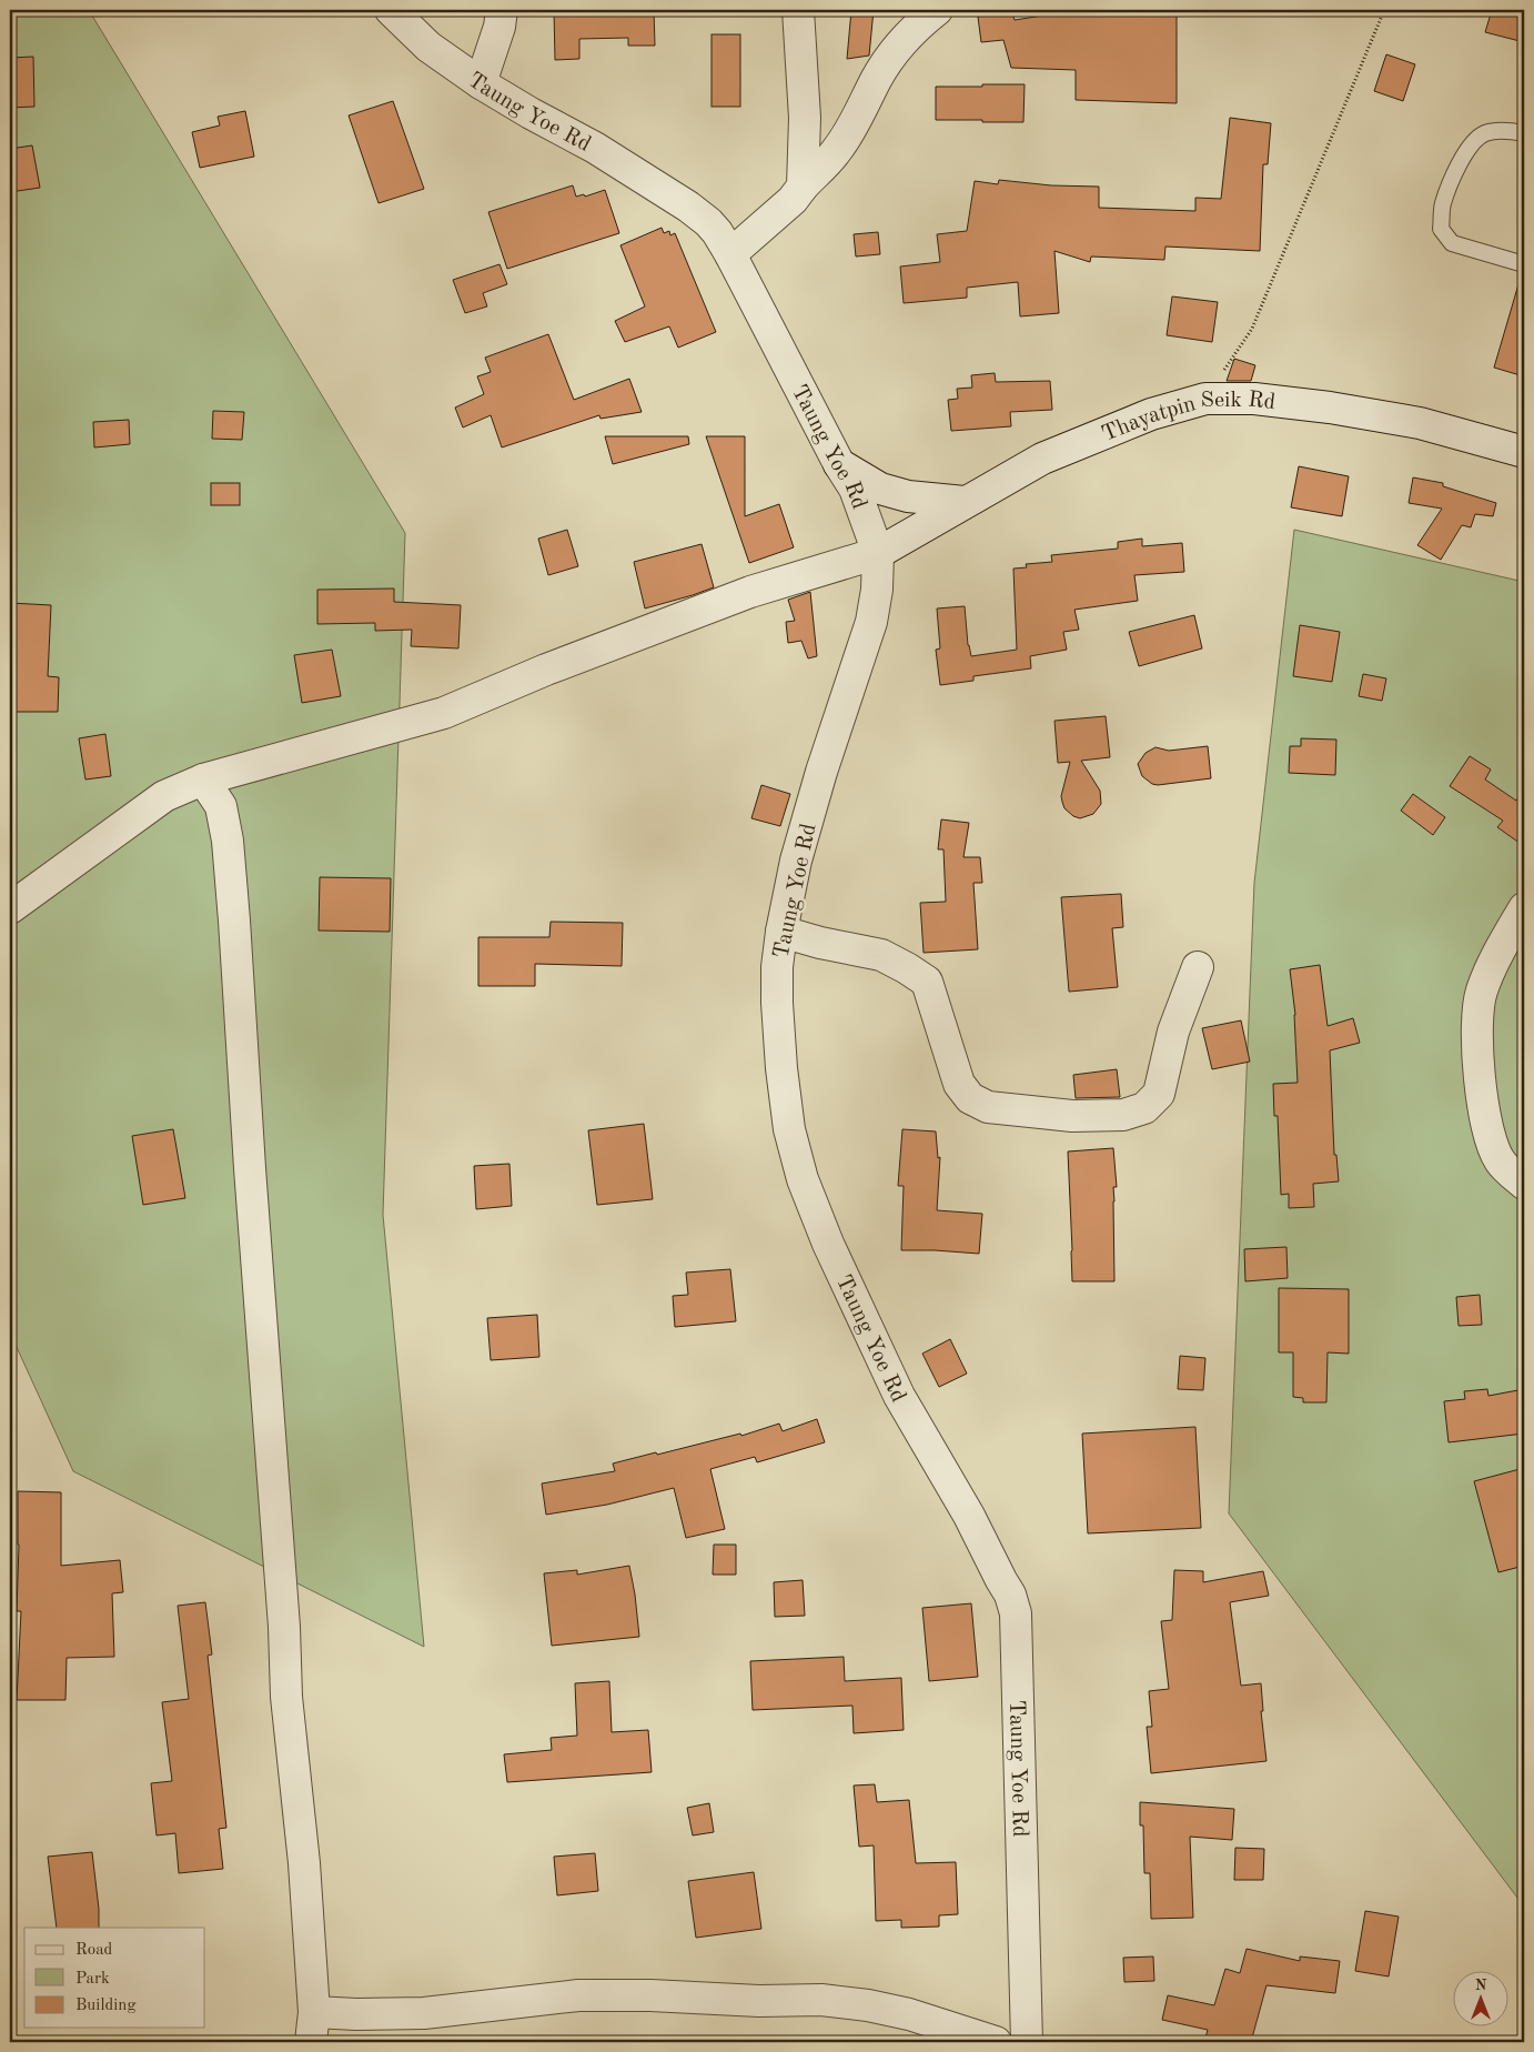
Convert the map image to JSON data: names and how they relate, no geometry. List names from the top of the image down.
{
  "streets": {
    "street": ["Taung Yoe Rd", "Thayatpin Seik Rd"]
  },
  "crossings": [
    ["Taung Yoe Rd", "Thayatpin Seik Rd"]
  ],
  "legend": ["Road", "Park", "Building"],
  "north": "top"
}
